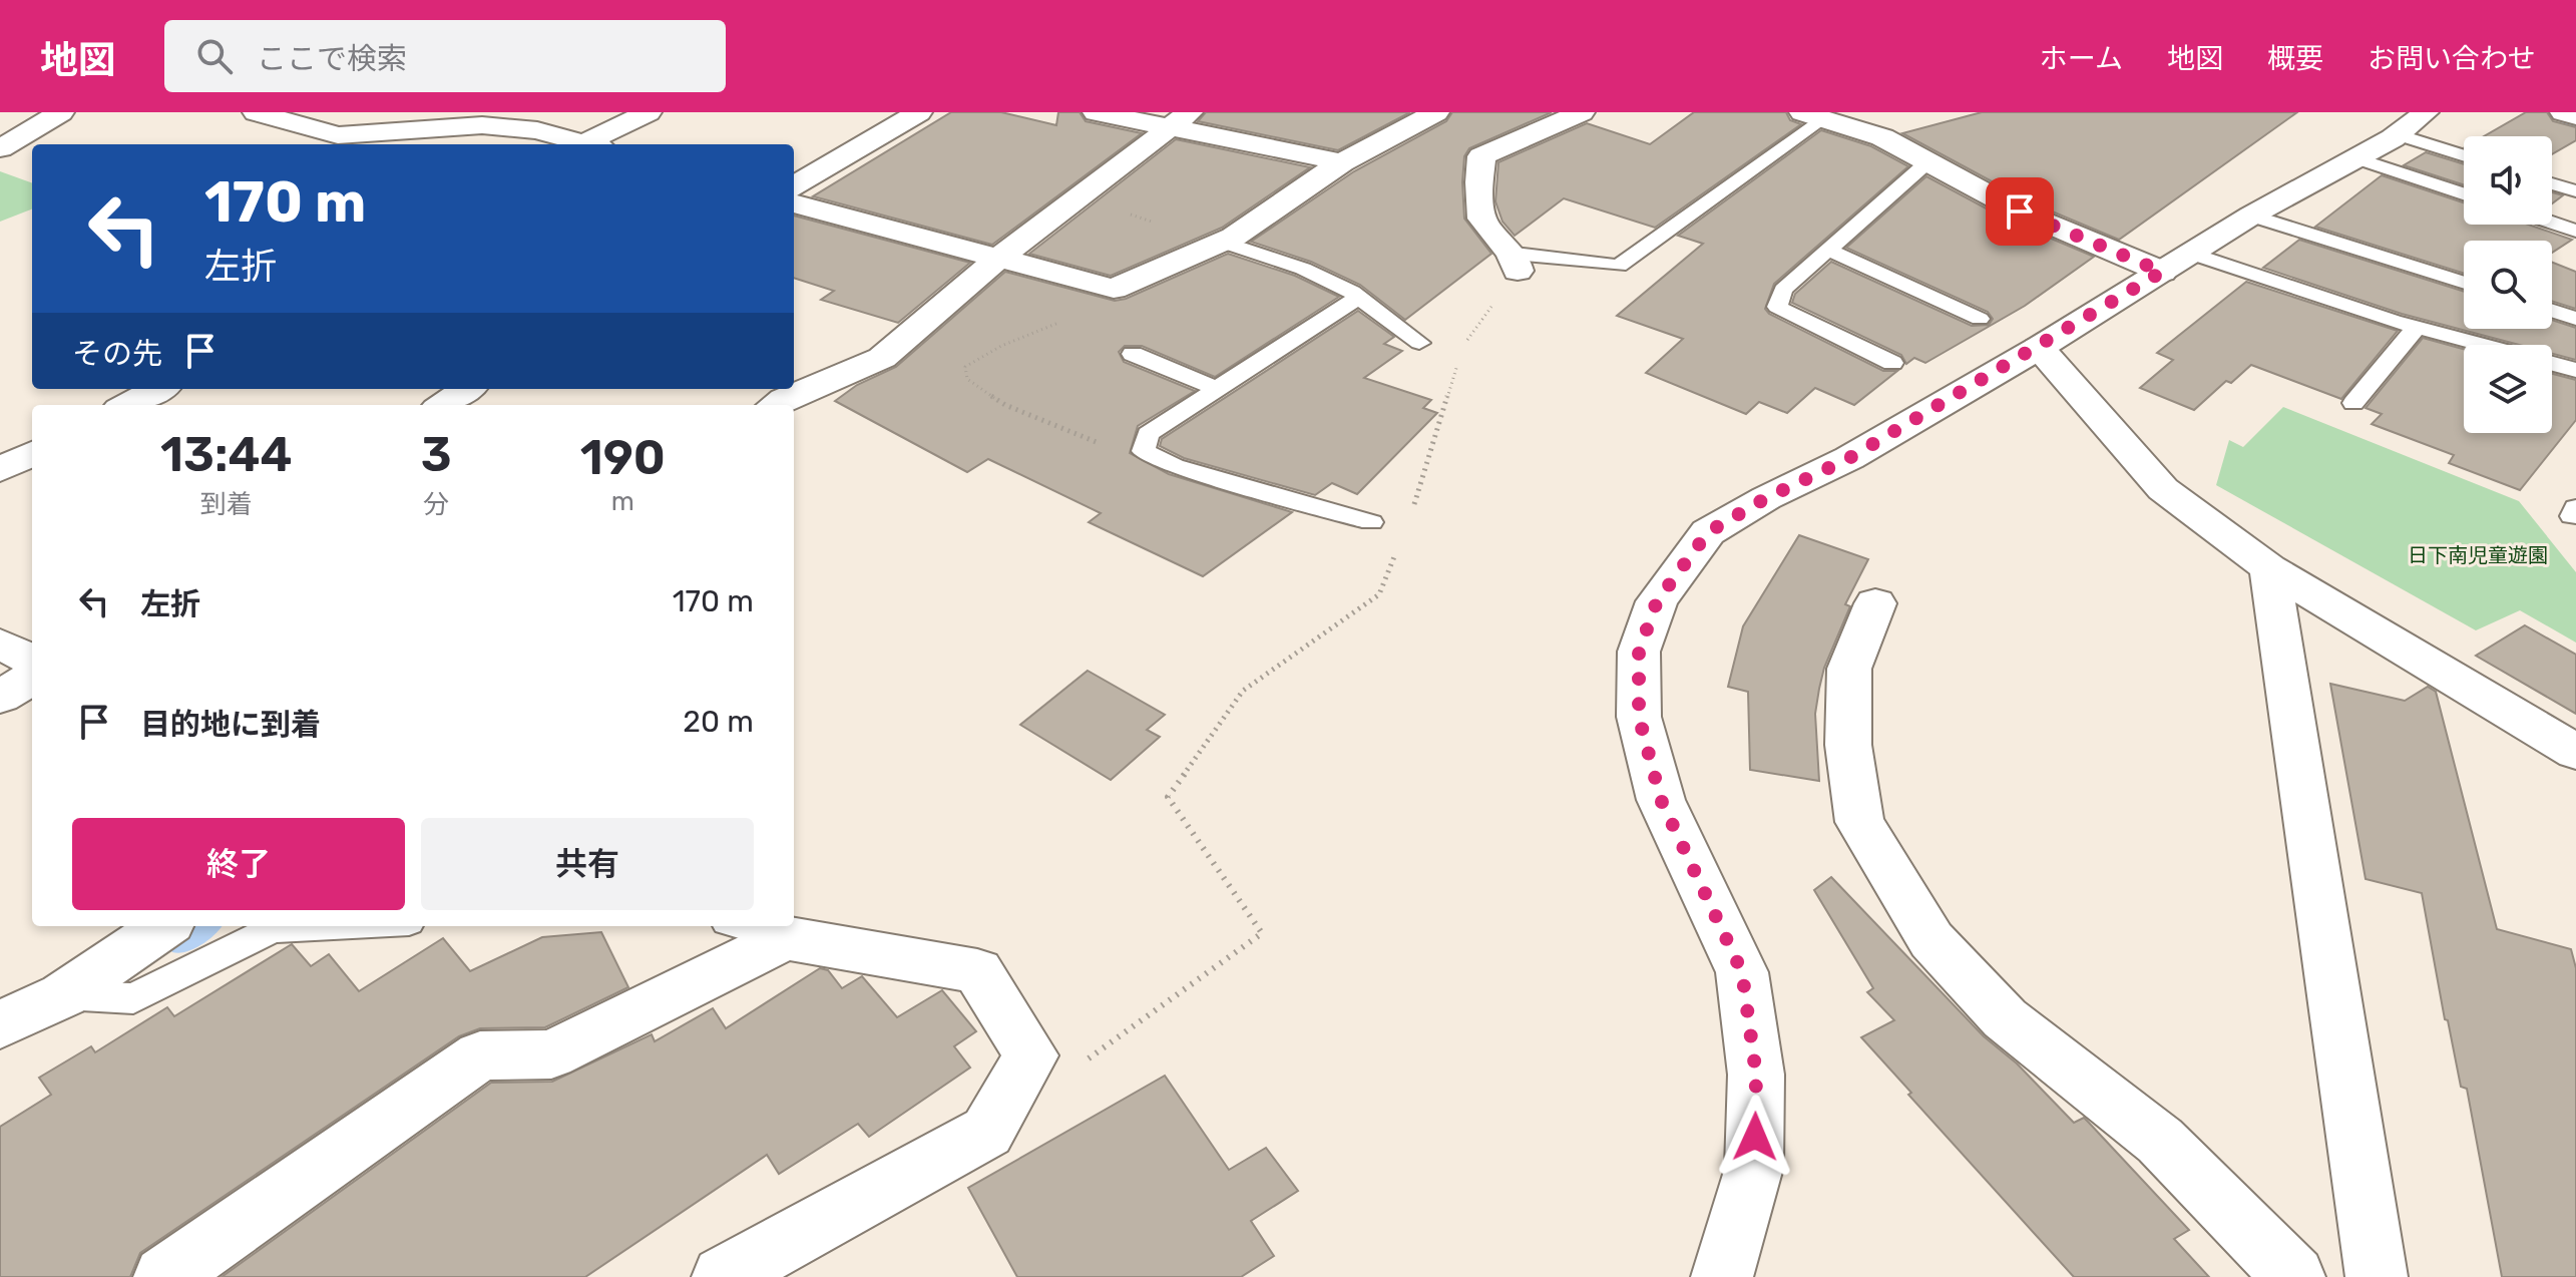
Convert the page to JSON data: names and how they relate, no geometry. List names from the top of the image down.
{
  "parks": ["日下南児童遊園"],
  "page": {
    "header": "地図",
    "search": "ここで検索",
    "nav": [
      "ホーム",
      "地図",
      "概要",
      "お問い合わせ"
    ],
    "turn": ["170 m", "左折"],
    "then": "その先",
    "eta": [
      "13:44",
      "到着",
      "3",
      "分",
      "190",
      "m"
    ],
    "list": [
      {
        "name": "左折",
        "value": "170 m"
      },
      {
        "name": "目的地に到着",
        "value": "20 m"
      }
    ],
    "buttons": ["終了", "共有"]
  }
}
